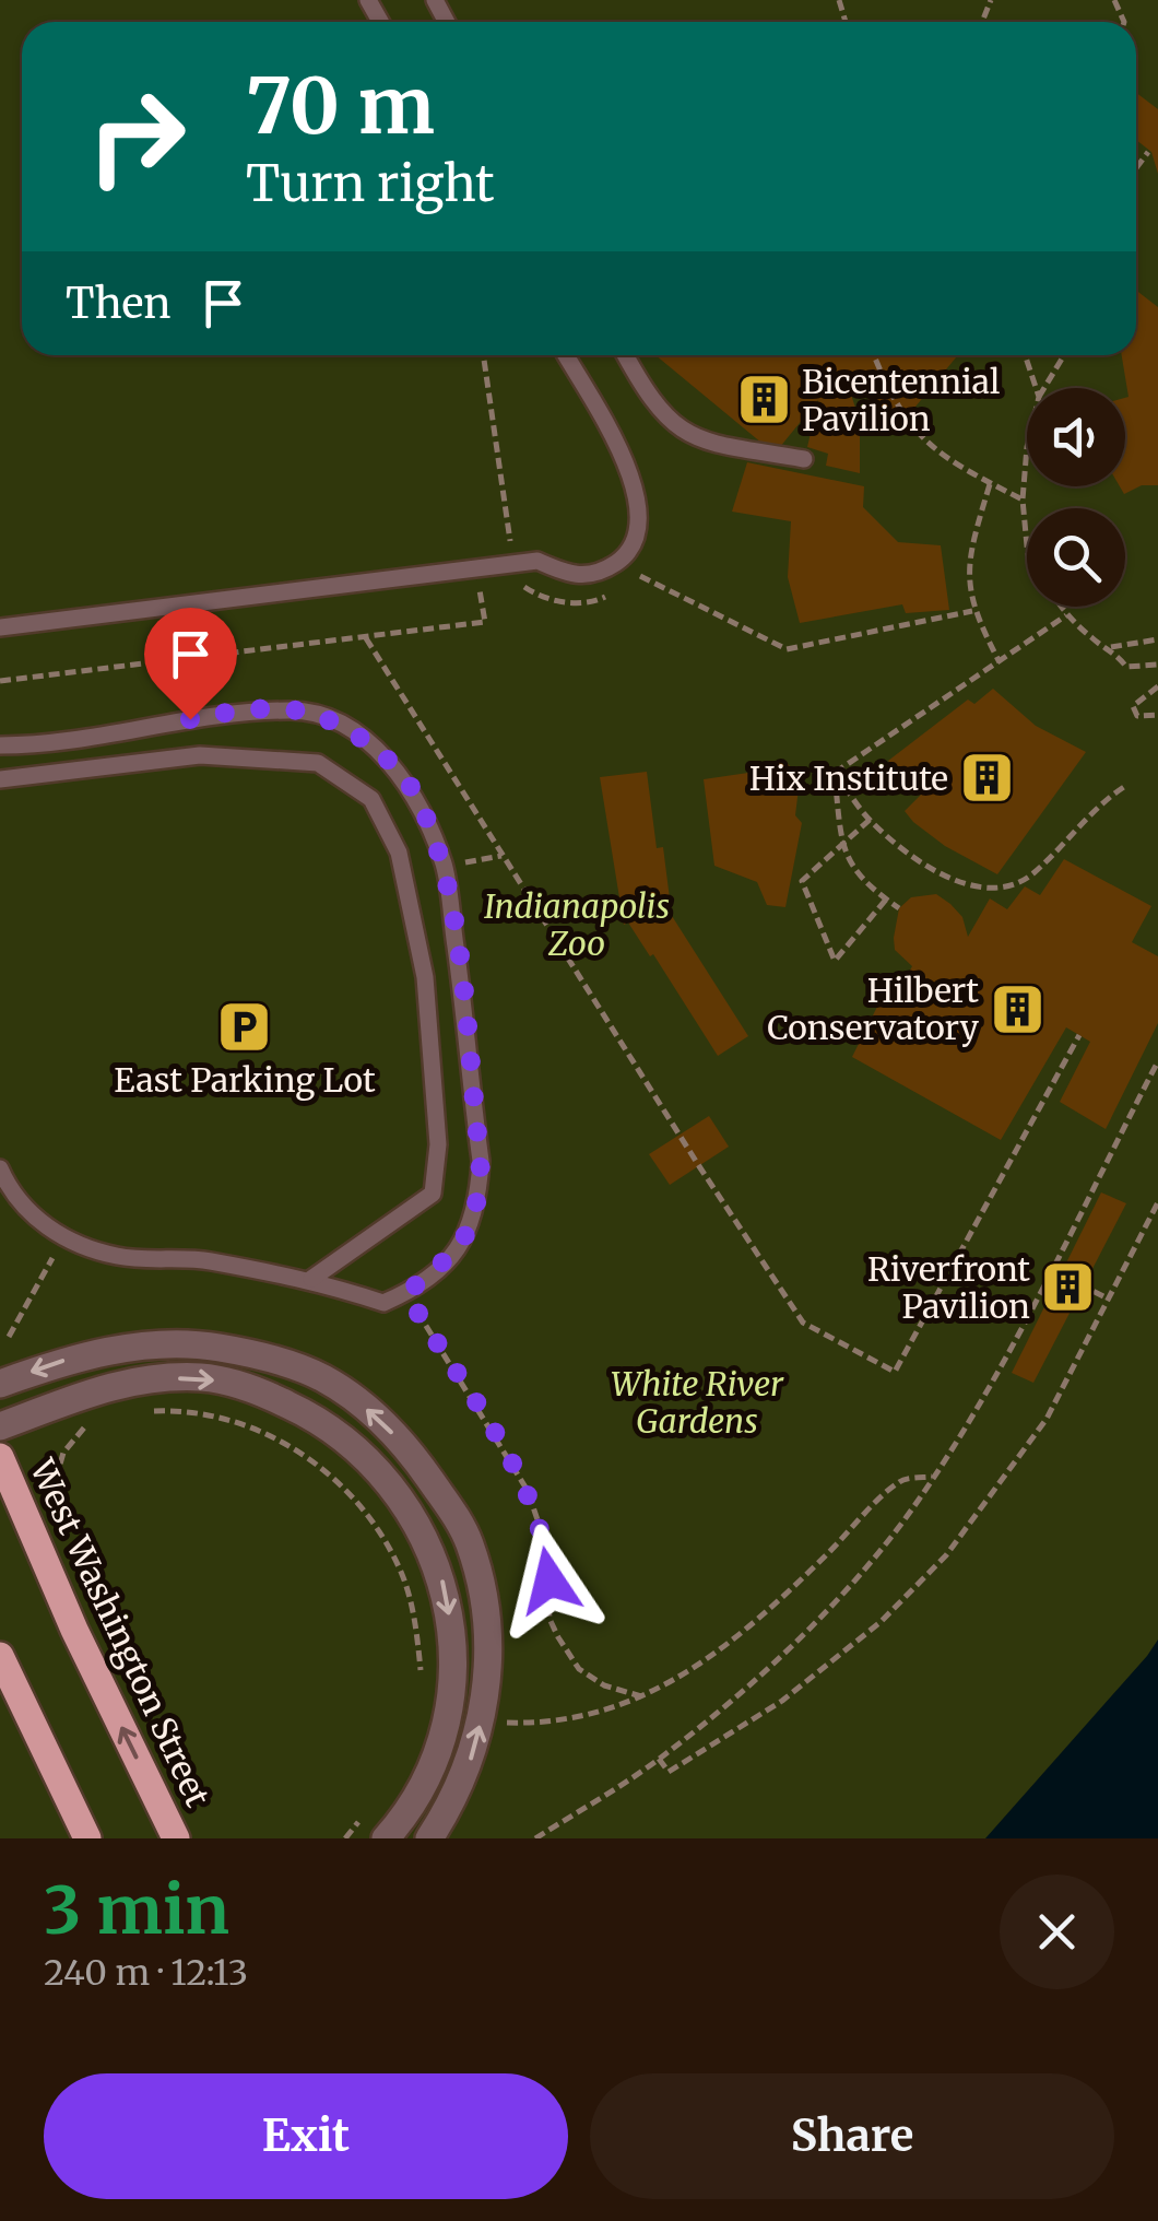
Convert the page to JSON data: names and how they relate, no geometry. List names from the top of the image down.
{
  "streets": {
    "main road": ["West Washington Street"]
  },
  "parks": ["Indianapolis Zoo", "White River Gardens"],
  "places": {
    "building": [
      "Bicentennial Pavilion",
      "Hix Institute",
      "Hilbert Conservatory",
      "Riverfront Pavilion"
    ],
    "parking": ["East Parking Lot"]
  },
  "page": {
    "turn": ["70 m", "Turn right"],
    "then": "Then",
    "heading": ["3 min", "240 m · 12:13"],
    "buttons": ["Exit", "Share"]
  }
}
